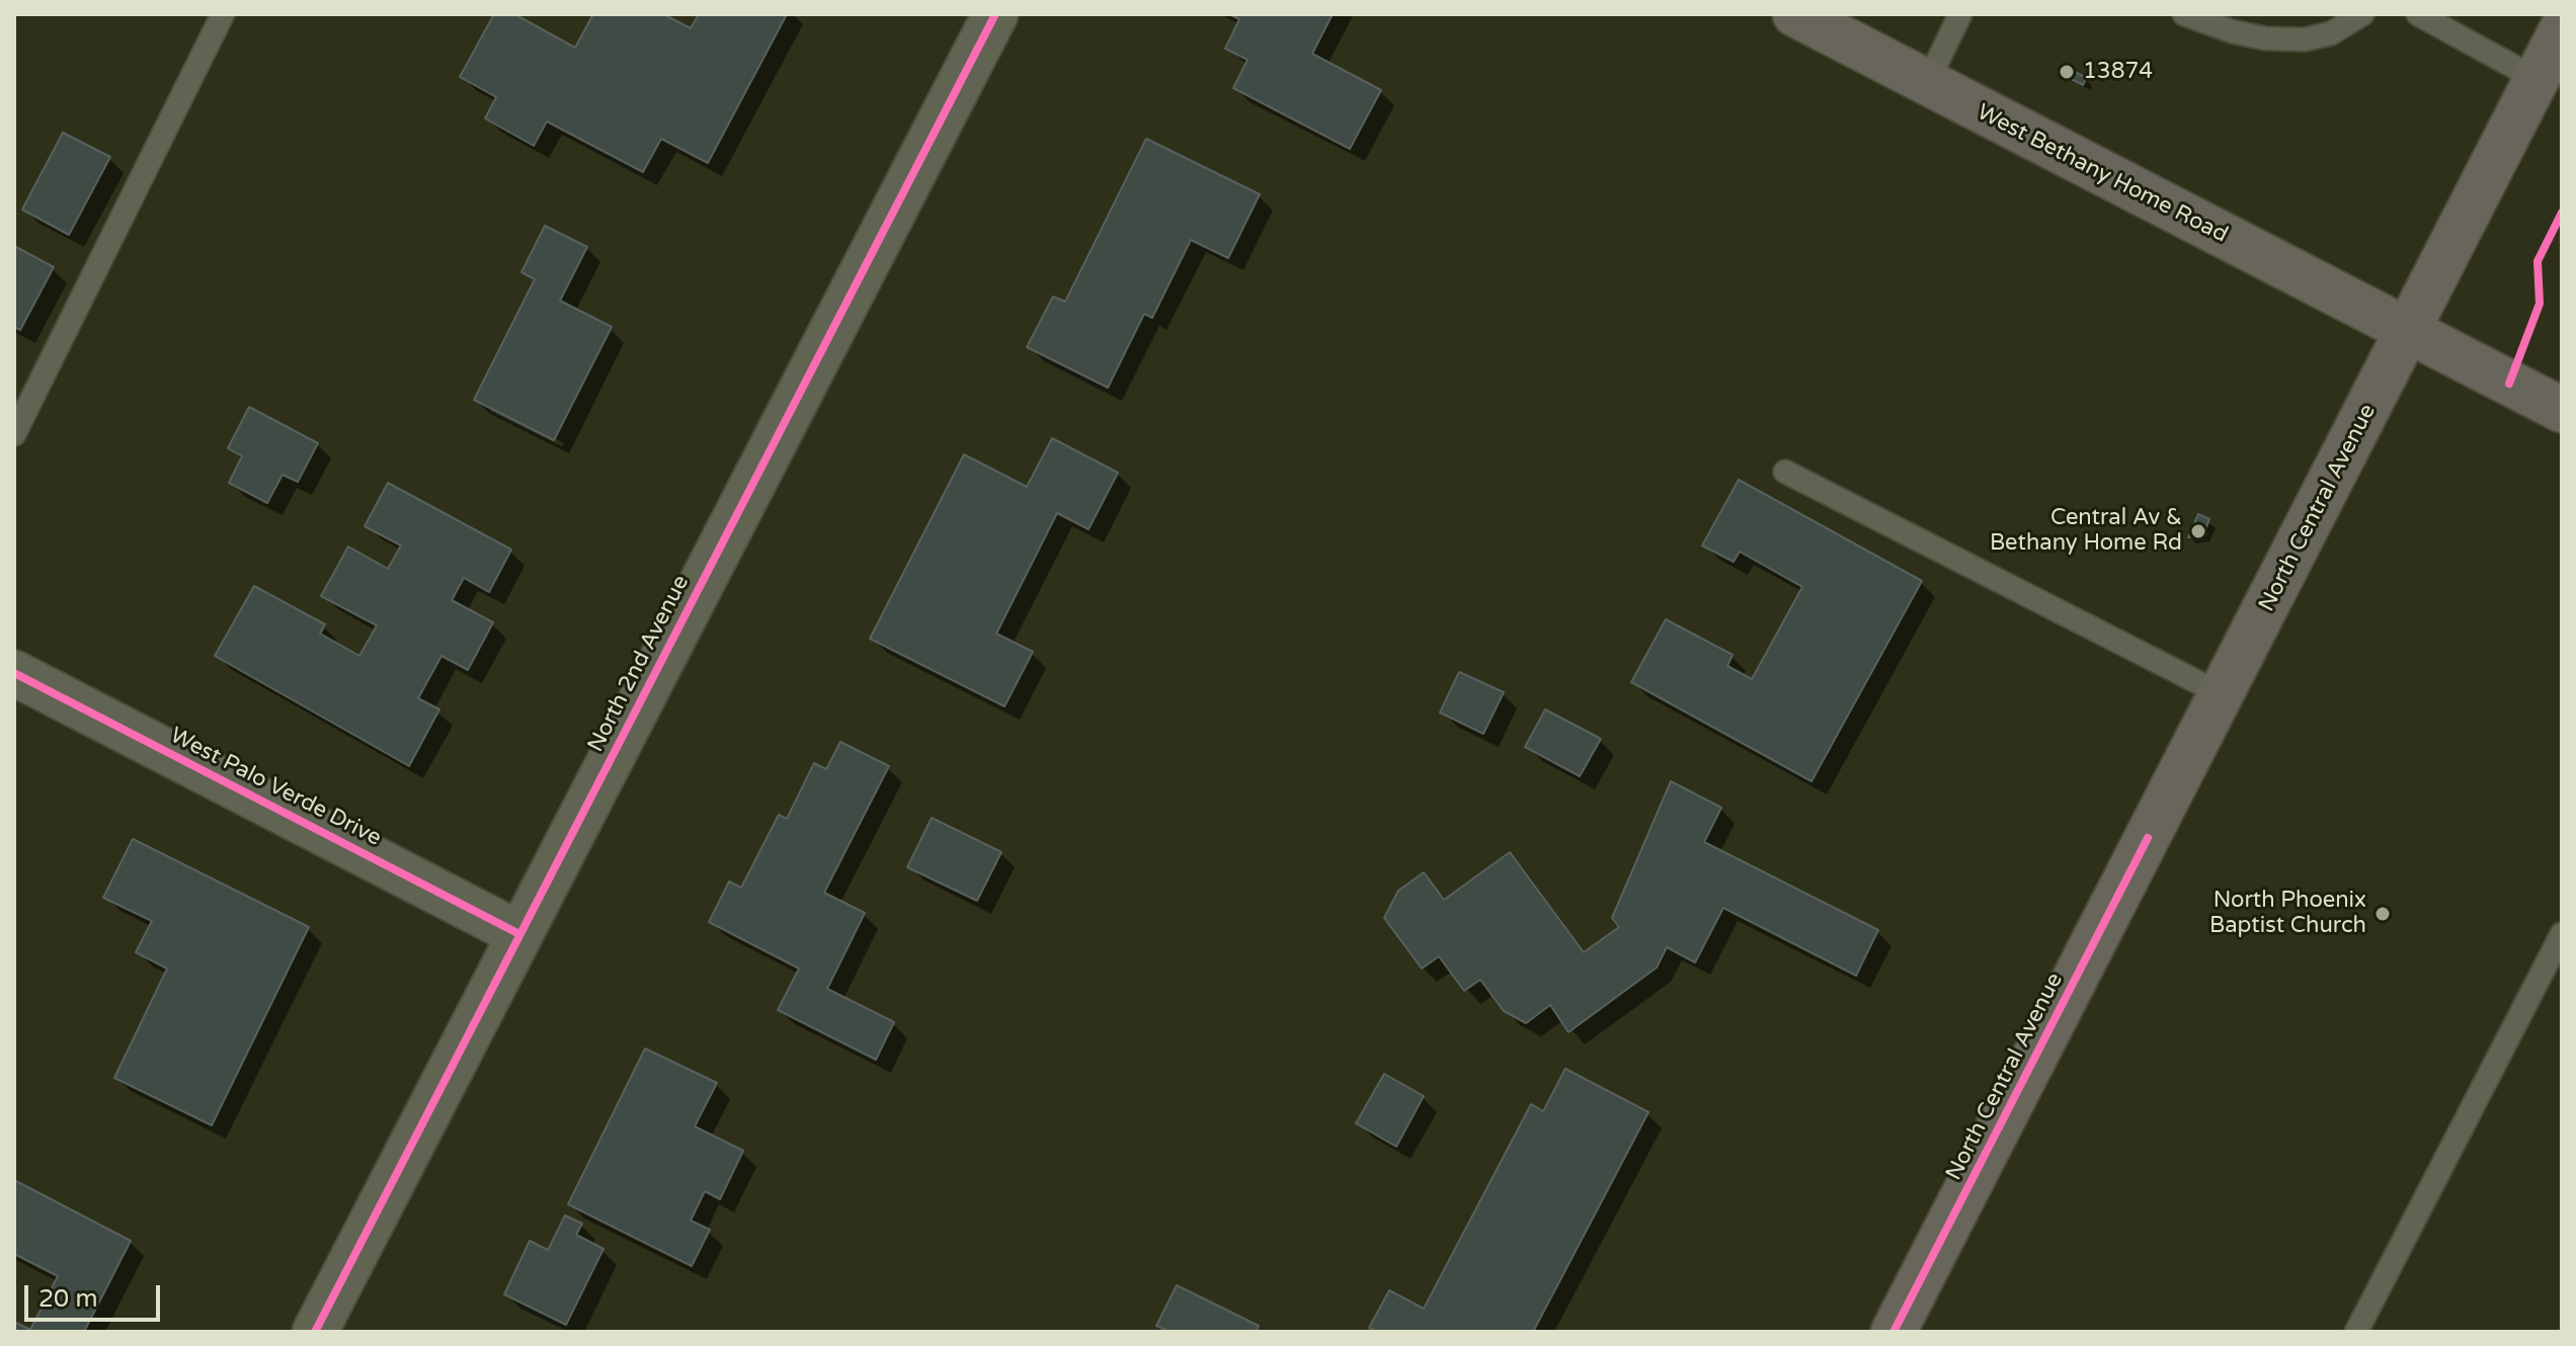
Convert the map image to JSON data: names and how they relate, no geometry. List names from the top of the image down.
{
  "streets": {
    "main road": ["West Bethany Home Road", "North Central Avenue"],
    "street": ["North 2nd Avenue", "West Palo Verde Drive"]
  },
  "crossings": [
    ["West Bethany Home Road", "North Central Avenue"],
    ["North 2nd Avenue", "West Palo Verde Drive"]
  ],
  "places": ["13874", "Central Av & Bethany Home Rd", "North Phoenix Baptist Church"],
  "scale_bar": "20 m"
}
